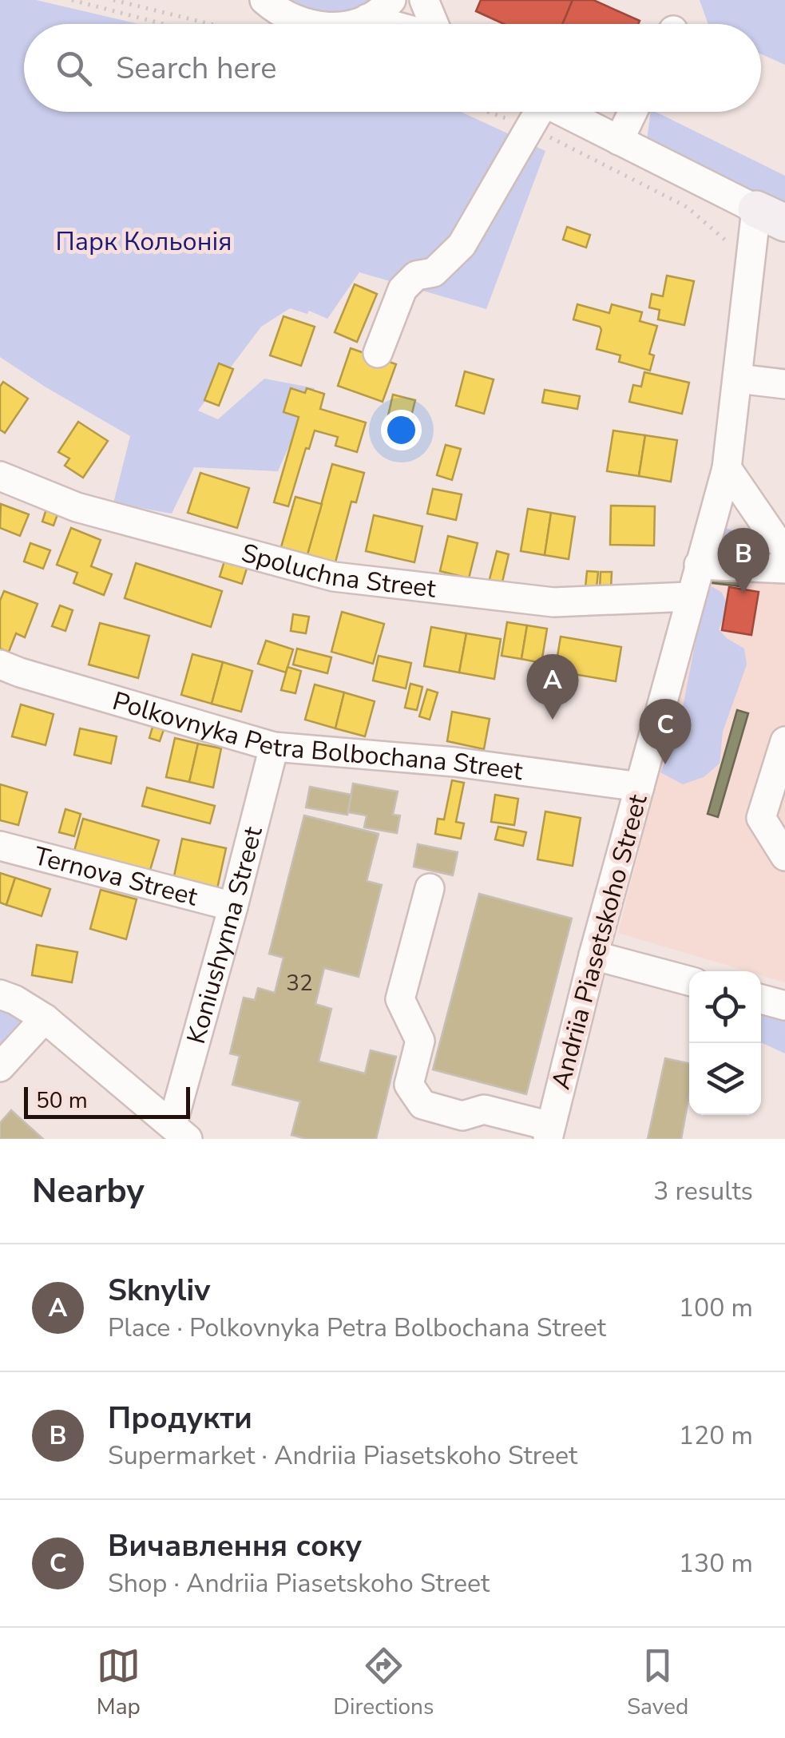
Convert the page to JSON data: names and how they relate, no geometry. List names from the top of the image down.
{
  "streets": {
    "street": [
      "Spoluchna Street",
      "Polkovnyka Petra Bolbochana Street",
      "Ternova Street",
      "Koniushynna Street",
      "Andriia Piasetskoho Street"
    ]
  },
  "crossings": [
    ["Spoluchna Street", "Andriia Piasetskoho Street"],
    ["Polkovnyka Petra Bolbochana Street", "Koniushynna Street"],
    ["Polkovnyka Petra Bolbochana Street", "Andriia Piasetskoho Street"],
    ["Ternova Street", "Koniushynna Street"]
  ],
  "parks": ["Парк Кольонія"],
  "house_numbers": ["32"],
  "scale_bar": "50 m",
  "page": {
    "search": "Search here",
    "pins": ["B", "A", "C"],
    "scale": "50 m",
    "heading": ["Nearby", "3 results"],
    "list": [
      {
        "mark": "A",
        "name": "Sknyliv",
        "note": "Place · Polkovnyka Petra Bolbochana Street",
        "value": "100 m"
      },
      {
        "mark": "B",
        "name": "Продукти",
        "note": "Supermarket · Andriia Piasetskoho Street",
        "value": "120 m"
      },
      {
        "mark": "C",
        "name": "Вичавлення соку",
        "note": "Shop · Andriia Piasetskoho Street",
        "value": "130 m"
      }
    ],
    "nav": ["Map", "Directions", "Saved"]
  }
}
